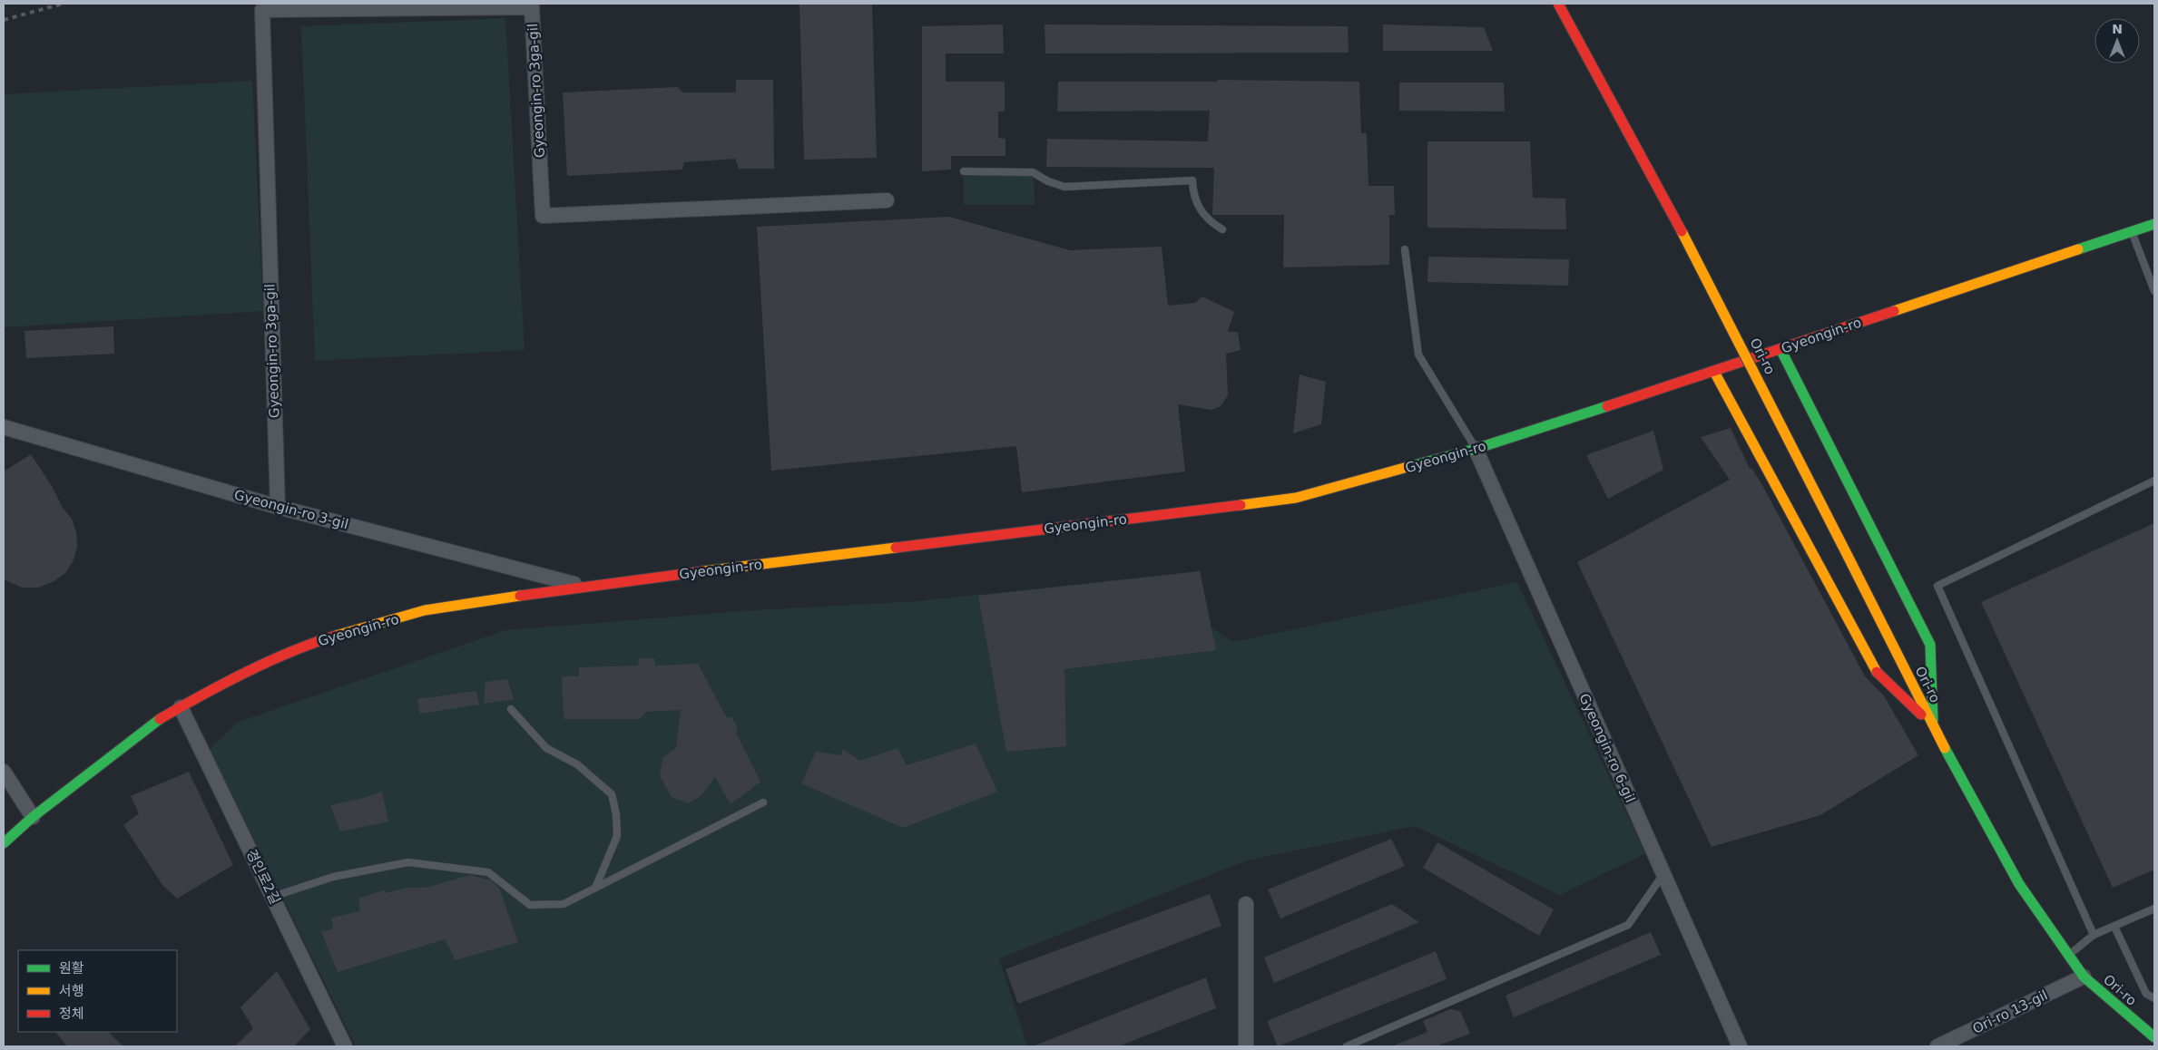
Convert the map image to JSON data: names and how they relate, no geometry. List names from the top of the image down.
{
  "streets": {
    "main road": ["Gyeongin-ro", "Ori-ro"],
    "street": [
      "Gyeongin-ro 3ga-gil",
      "Gyeongin-ro 3-gil",
      "Gyeongin-ro 6-gil",
      "경인로2길",
      "Ori-ro 13-gil"
    ]
  },
  "crossings": [
    ["Gyeongin-ro 3ga-gil", "Gyeongin-ro 3-gil"],
    ["Gyeongin-ro", "Ori-ro"],
    ["Gyeongin-ro", "Gyeongin-ro 3-gil"],
    ["Gyeongin-ro", "Gyeongin-ro 6-gil"],
    ["Gyeongin-ro", "경인로2길"],
    ["Ori-ro", "Ori-ro 13-gil"]
  ],
  "legend": ["원활", "서행", "정체"],
  "north": "top"
}
